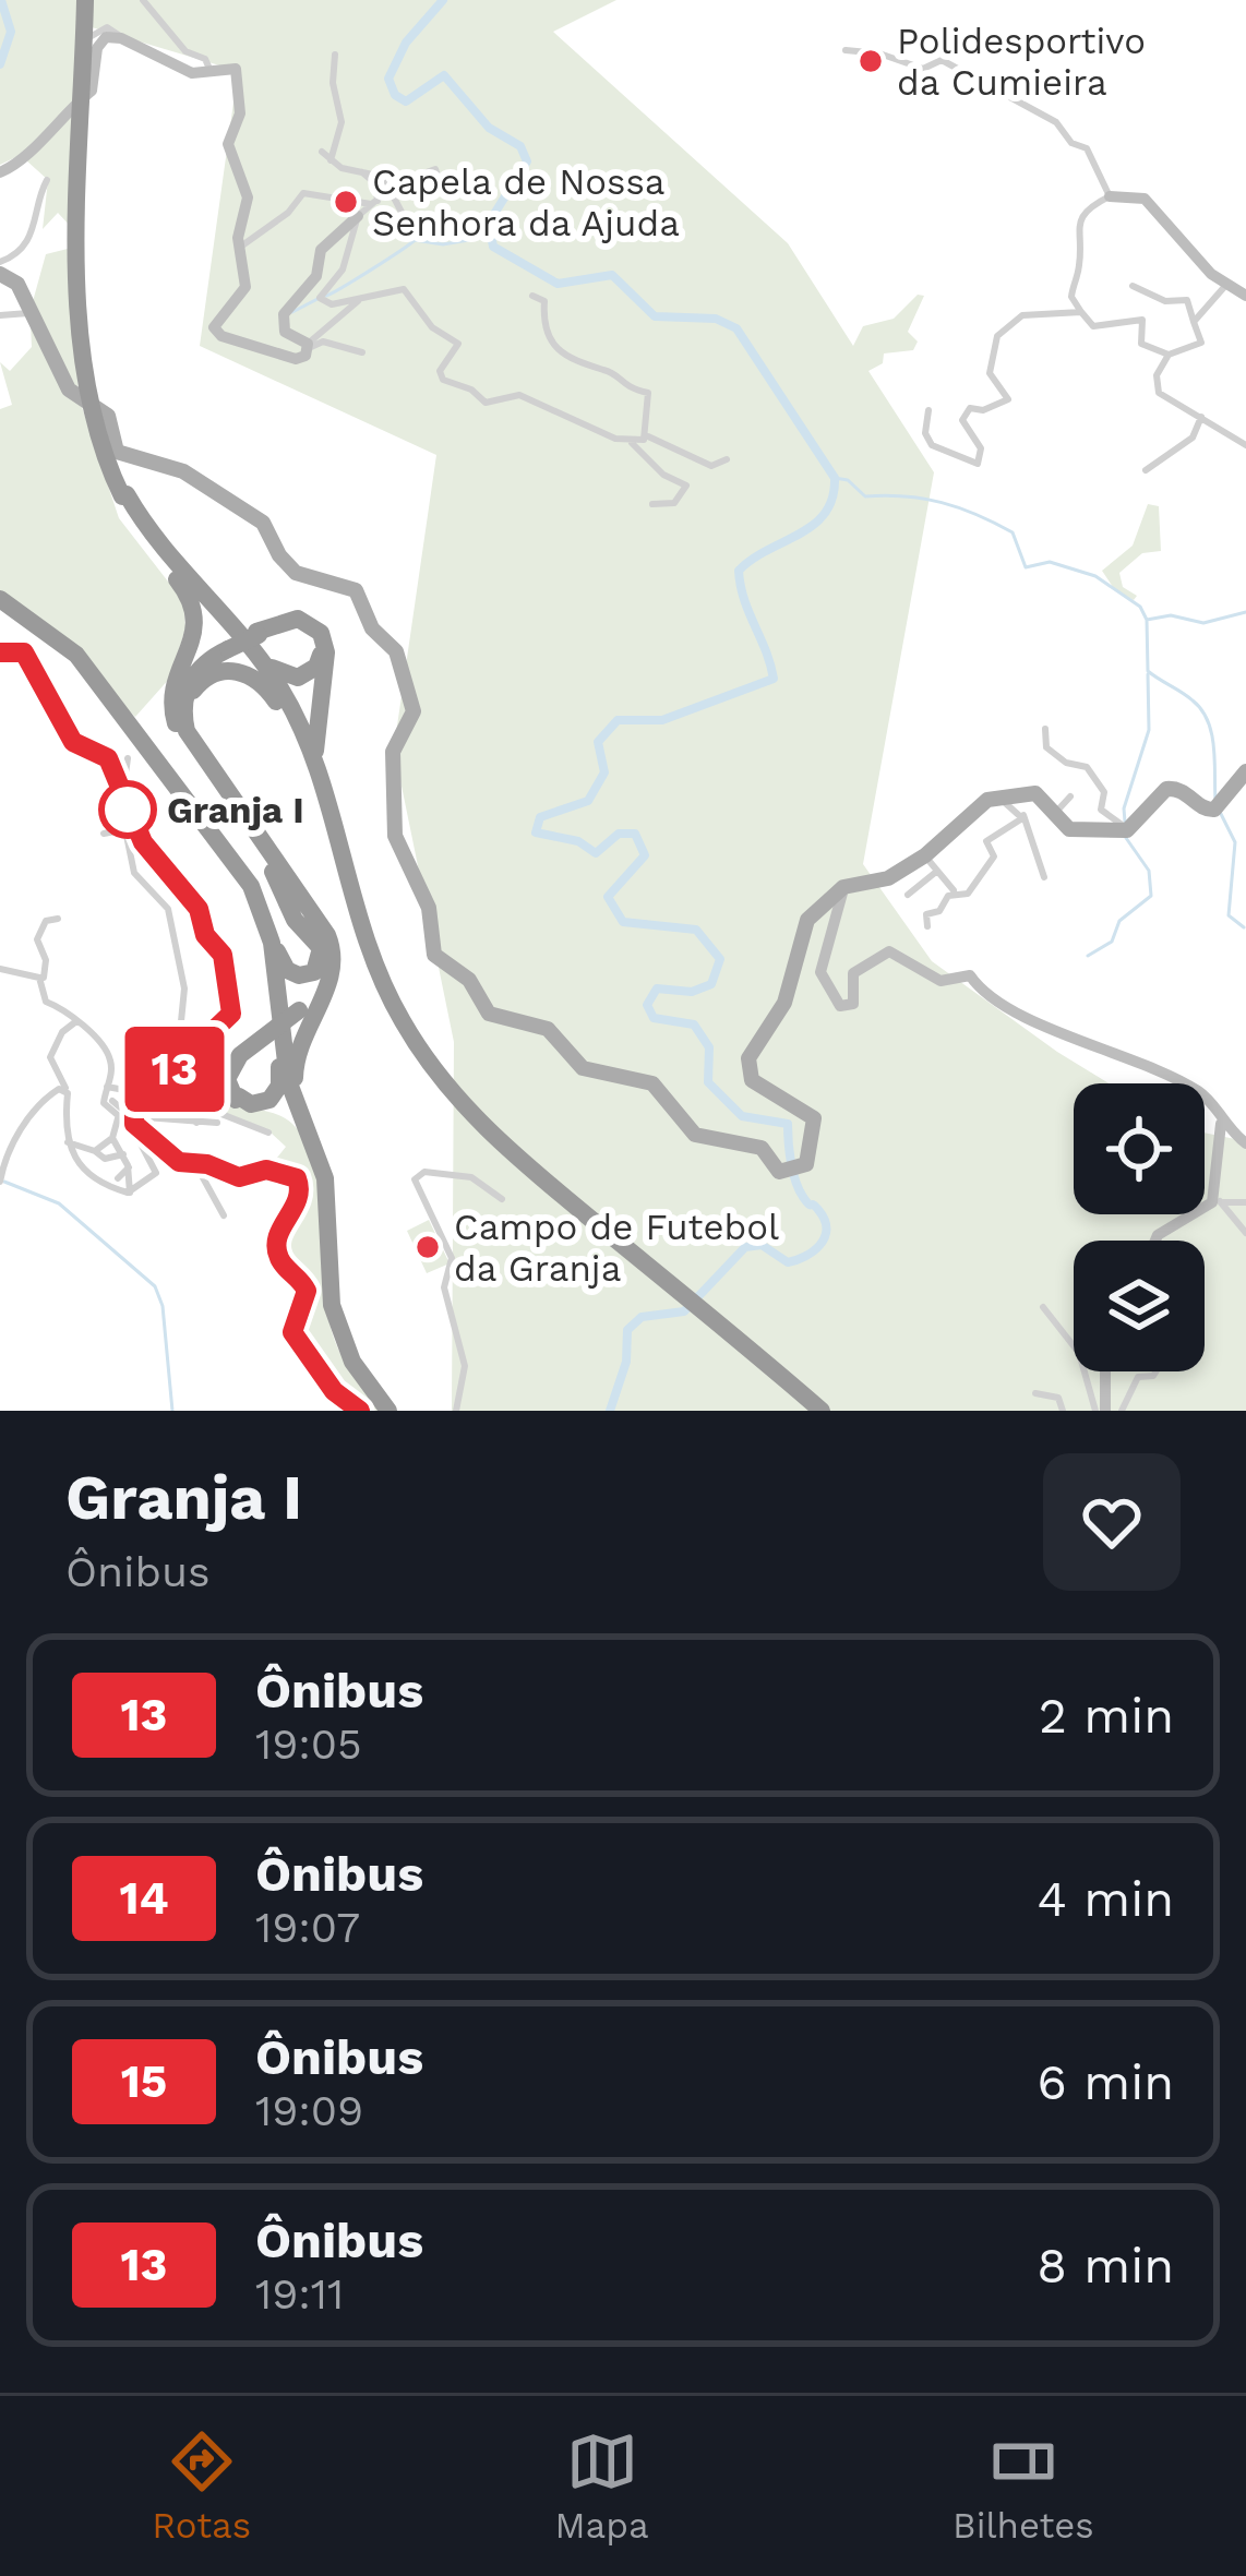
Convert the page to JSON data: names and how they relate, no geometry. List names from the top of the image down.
{
  "places": [
    "Polidesportivo da Cumieira",
    "Capela de Nossa Senhora da Ajuda",
    "Granja I",
    "Campo de Futebol da Granja"
  ],
  "lines": ["bus line 13"],
  "page": {
    "on_map": "13",
    "heading": ["Granja I", "Ônibus"],
    "list": [
      {
        "mark": "13",
        "name": "Ônibus",
        "note": "19:05",
        "value": "2 min"
      },
      {
        "mark": "14",
        "name": "Ônibus",
        "note": "19:07",
        "value": "4 min"
      },
      {
        "mark": "15",
        "name": "Ônibus",
        "note": "19:09",
        "value": "6 min"
      },
      {
        "mark": "13",
        "name": "Ônibus",
        "note": "19:11",
        "value": "8 min"
      }
    ],
    "tabs": ["Rotas", "Mapa", "Bilhetes"]
  }
}
